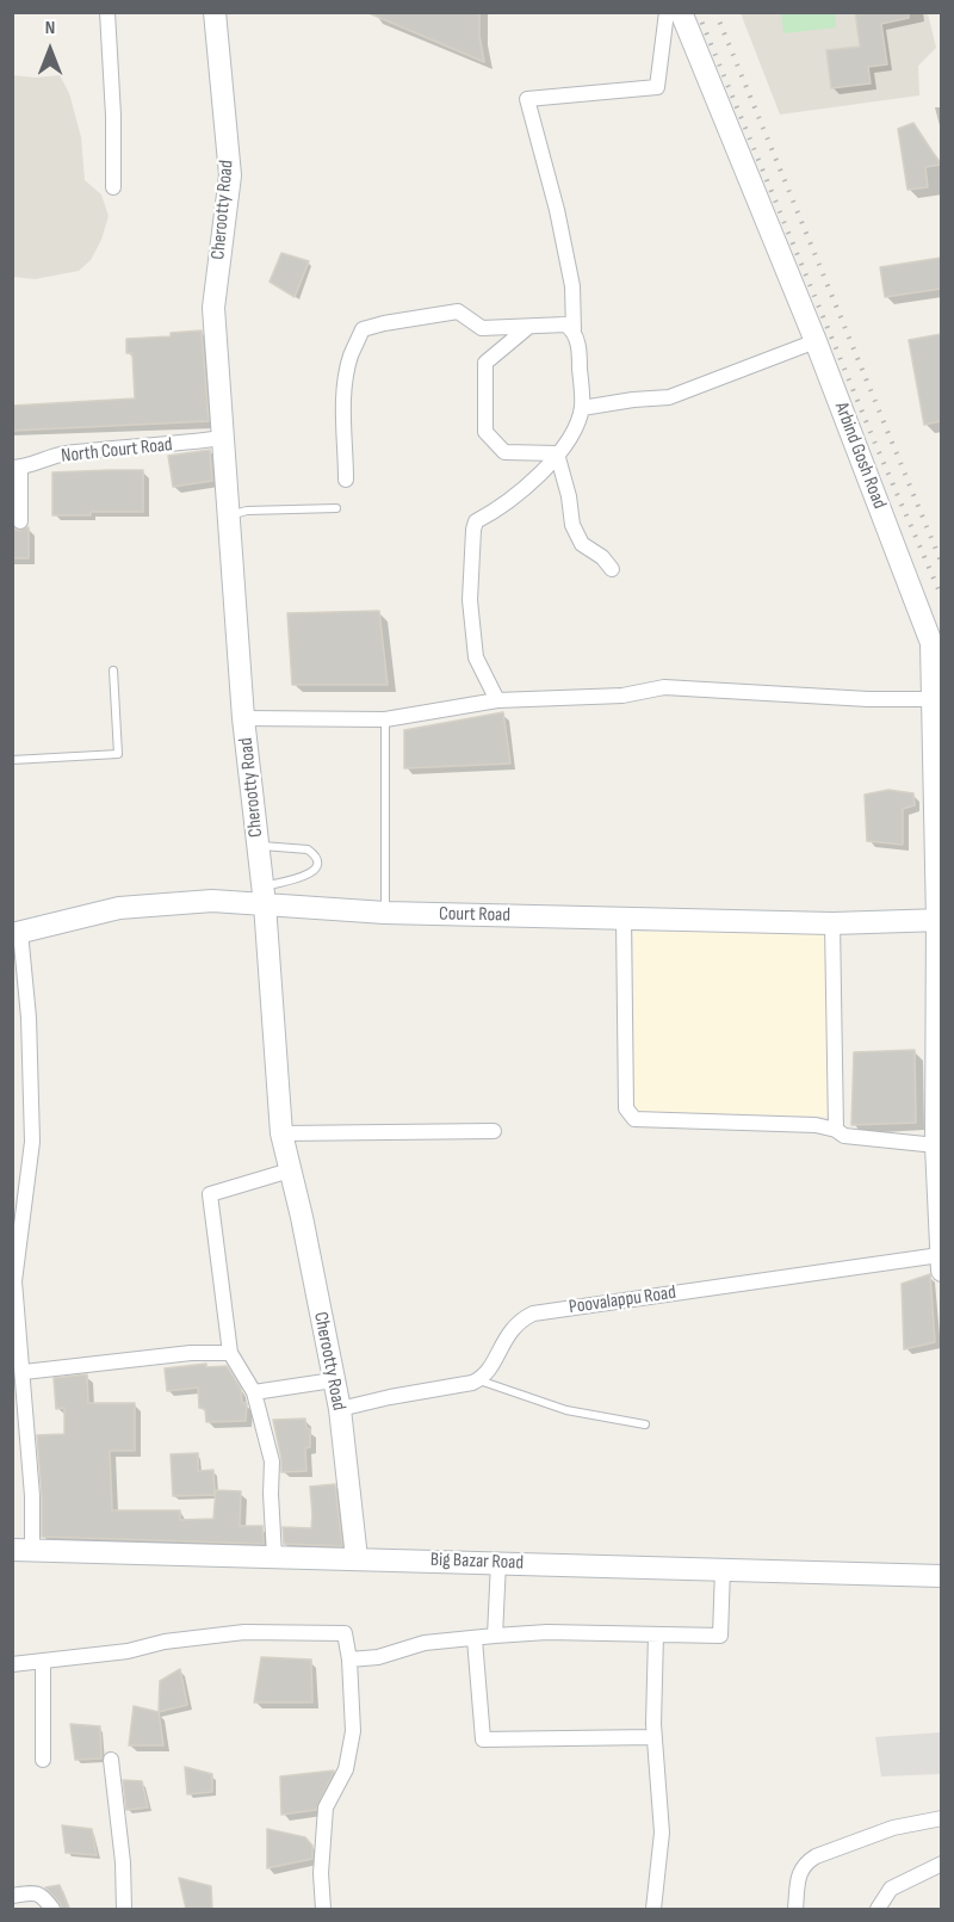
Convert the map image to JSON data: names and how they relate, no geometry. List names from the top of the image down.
{
  "streets": {
    "street": [
      "Cherootty Road",
      "North Court Road",
      "Arbind Gosh Road",
      "Court Road",
      "Poovalappu Road",
      "Big Bazar Road"
    ]
  },
  "crossings": [
    ["Cherootty Road", "North Court Road"],
    ["Cherootty Road", "Court Road"],
    ["Cherootty Road", "Big Bazar Road"],
    ["Arbind Gosh Road", "Court Road"],
    ["Arbind Gosh Road", "Poovalappu Road"]
  ],
  "north": "top"
}
